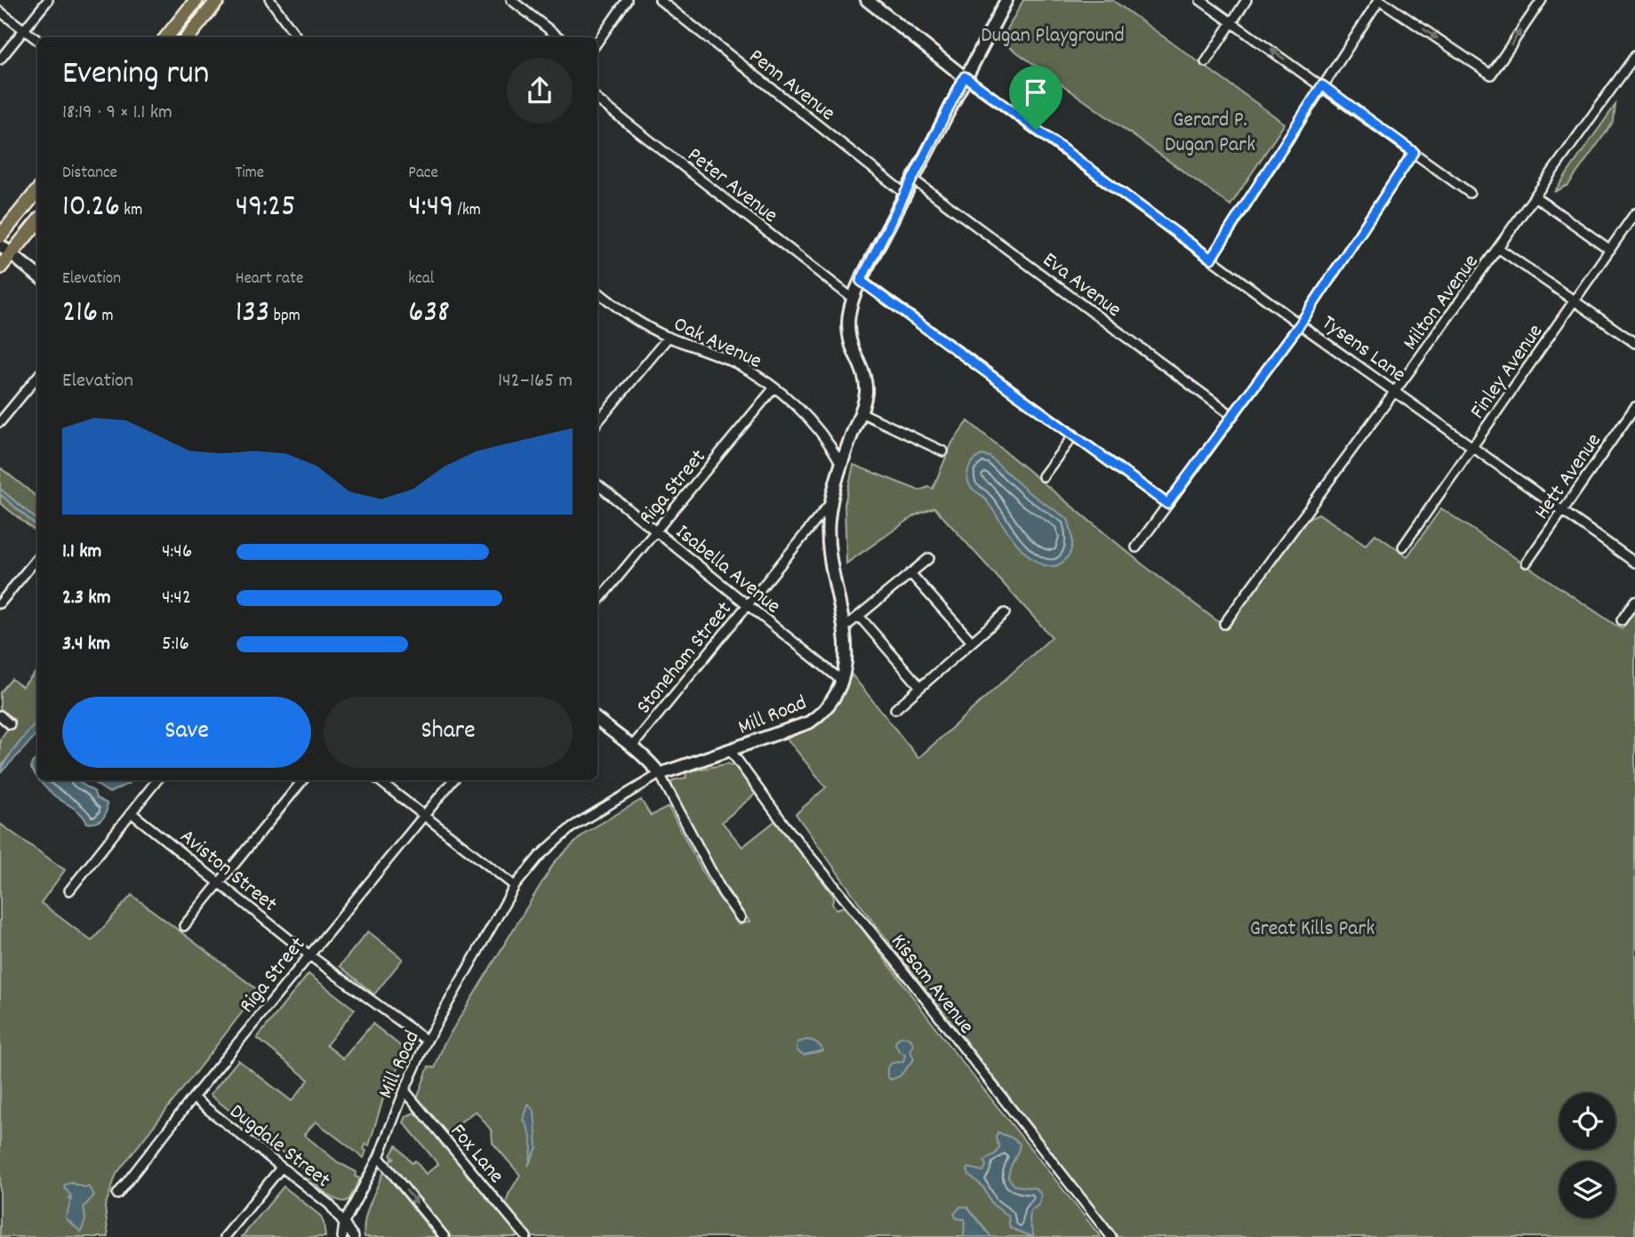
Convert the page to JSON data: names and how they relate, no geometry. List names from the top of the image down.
{
  "streets": {
    "street": [
      "Penn Avenue",
      "Peter Avenue",
      "Eva Avenue",
      "Milton Avenue",
      "Oak Avenue",
      "Tysens Lane",
      "Finley Avenue",
      "Hett Avenue",
      "Riga Street",
      "Isabella Avenue",
      "Stoneham Street",
      "Mill Road",
      "Aviston Street",
      "Kissam Avenue",
      "Dugdale Street",
      "Fox Lane"
    ]
  },
  "crossings": [
    ["Penn Avenue", "Mill Road"],
    ["Peter Avenue", "Mill Road"],
    ["Eva Avenue", "Mill Road"],
    ["Milton Avenue", "Tysens Lane"],
    ["Oak Avenue", "Riga Street"],
    ["Oak Avenue", "Mill Road"],
    ["Tysens Lane", "Finley Avenue"],
    ["Tysens Lane", "Hett Avenue"],
    ["Tysens Lane", "Mill Road"],
    ["Riga Street", "Isabella Avenue"],
    ["Riga Street", "Aviston Street"],
    ["Riga Street", "Dugdale Street"],
    ["Isabella Avenue", "Stoneham Street"],
    ["Isabella Avenue", "Mill Road"],
    ["Stoneham Street", "Mill Road"],
    ["Mill Road", "Aviston Street"],
    ["Mill Road", "Kissam Avenue"],
    ["Mill Road", "Dugdale Street"],
    ["Mill Road", "Fox Lane"]
  ],
  "parks": ["Dugan Playground", "Gerard P. Dugan Park", "Great Kills Park"],
  "page": {
    "heading": ["Evening run", "18:19 · 9 × 1.1 km"],
    "stats": [
      ["Distance", "10.26 km"],
      ["Time", "49:25"],
      ["Pace", "4:49 /km"],
      ["Elevation", "216 m"],
      ["Heart rate", "133 bpm"],
      ["kcal", "638"]
    ],
    "chart": ["Elevation", "142–165 m"],
    "list": [
      {
        "name": "1.1 km",
        "note": "4:46"
      },
      {
        "name": "2.3 km",
        "note": "4:42"
      },
      {
        "name": "3.4 km",
        "note": "5:16"
      }
    ],
    "buttons": ["Save", "Share"]
  }
}
